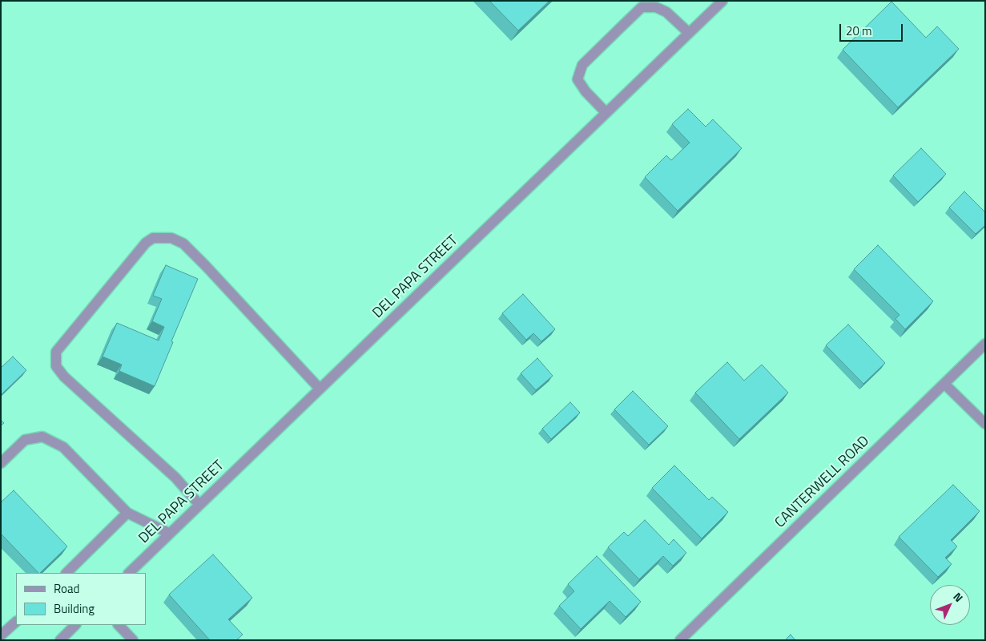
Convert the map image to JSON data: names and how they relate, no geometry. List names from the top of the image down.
{
  "streets": {
    "street": ["DEL PAPA STREET", "CANTERWELL ROAD"]
  },
  "legend": ["Road", "Building"],
  "scale_bar": "20 m",
  "north": "top right"
}
